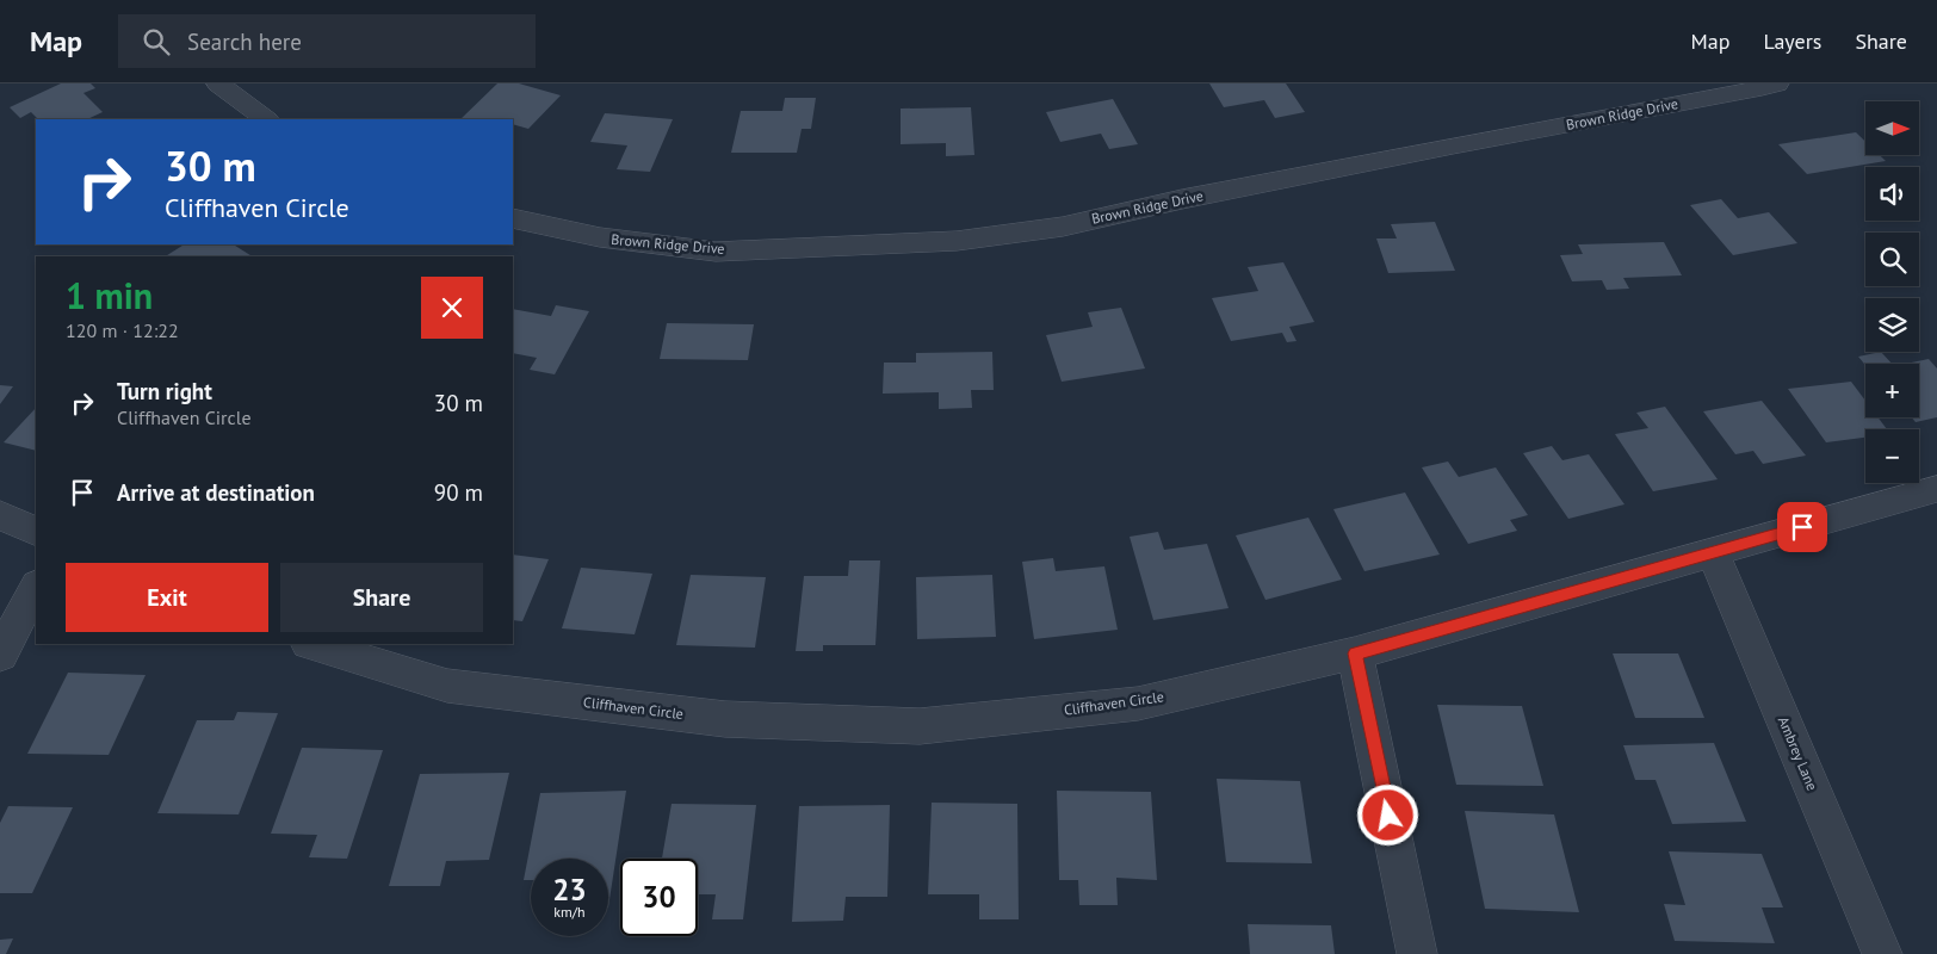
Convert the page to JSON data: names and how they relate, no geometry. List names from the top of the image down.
{
  "streets": {
    "street": ["Brown Ridge Drive", "Cliffhaven Circle", "Ambrey Lane"]
  },
  "crossings": [
    ["Cliffhaven Circle", "Ambrey Lane"]
  ],
  "north": "right",
  "page": {
    "header": "Map",
    "search": "Search here",
    "nav": ["Map", "Layers", "Share"],
    "map_buttons": ["+", "−"],
    "turn": ["30 m", "Cliffhaven Circle"],
    "heading": ["1 min", "120 m · 12:22"],
    "list": [
      {
        "name": "Turn right",
        "note": "Cliffhaven Circle",
        "value": "30 m"
      },
      {
        "name": "Arrive at destination",
        "value": "90 m"
      }
    ],
    "buttons": ["Exit", "Share"],
    "speed": "23 km/h",
    "limit": "30"
  }
}
